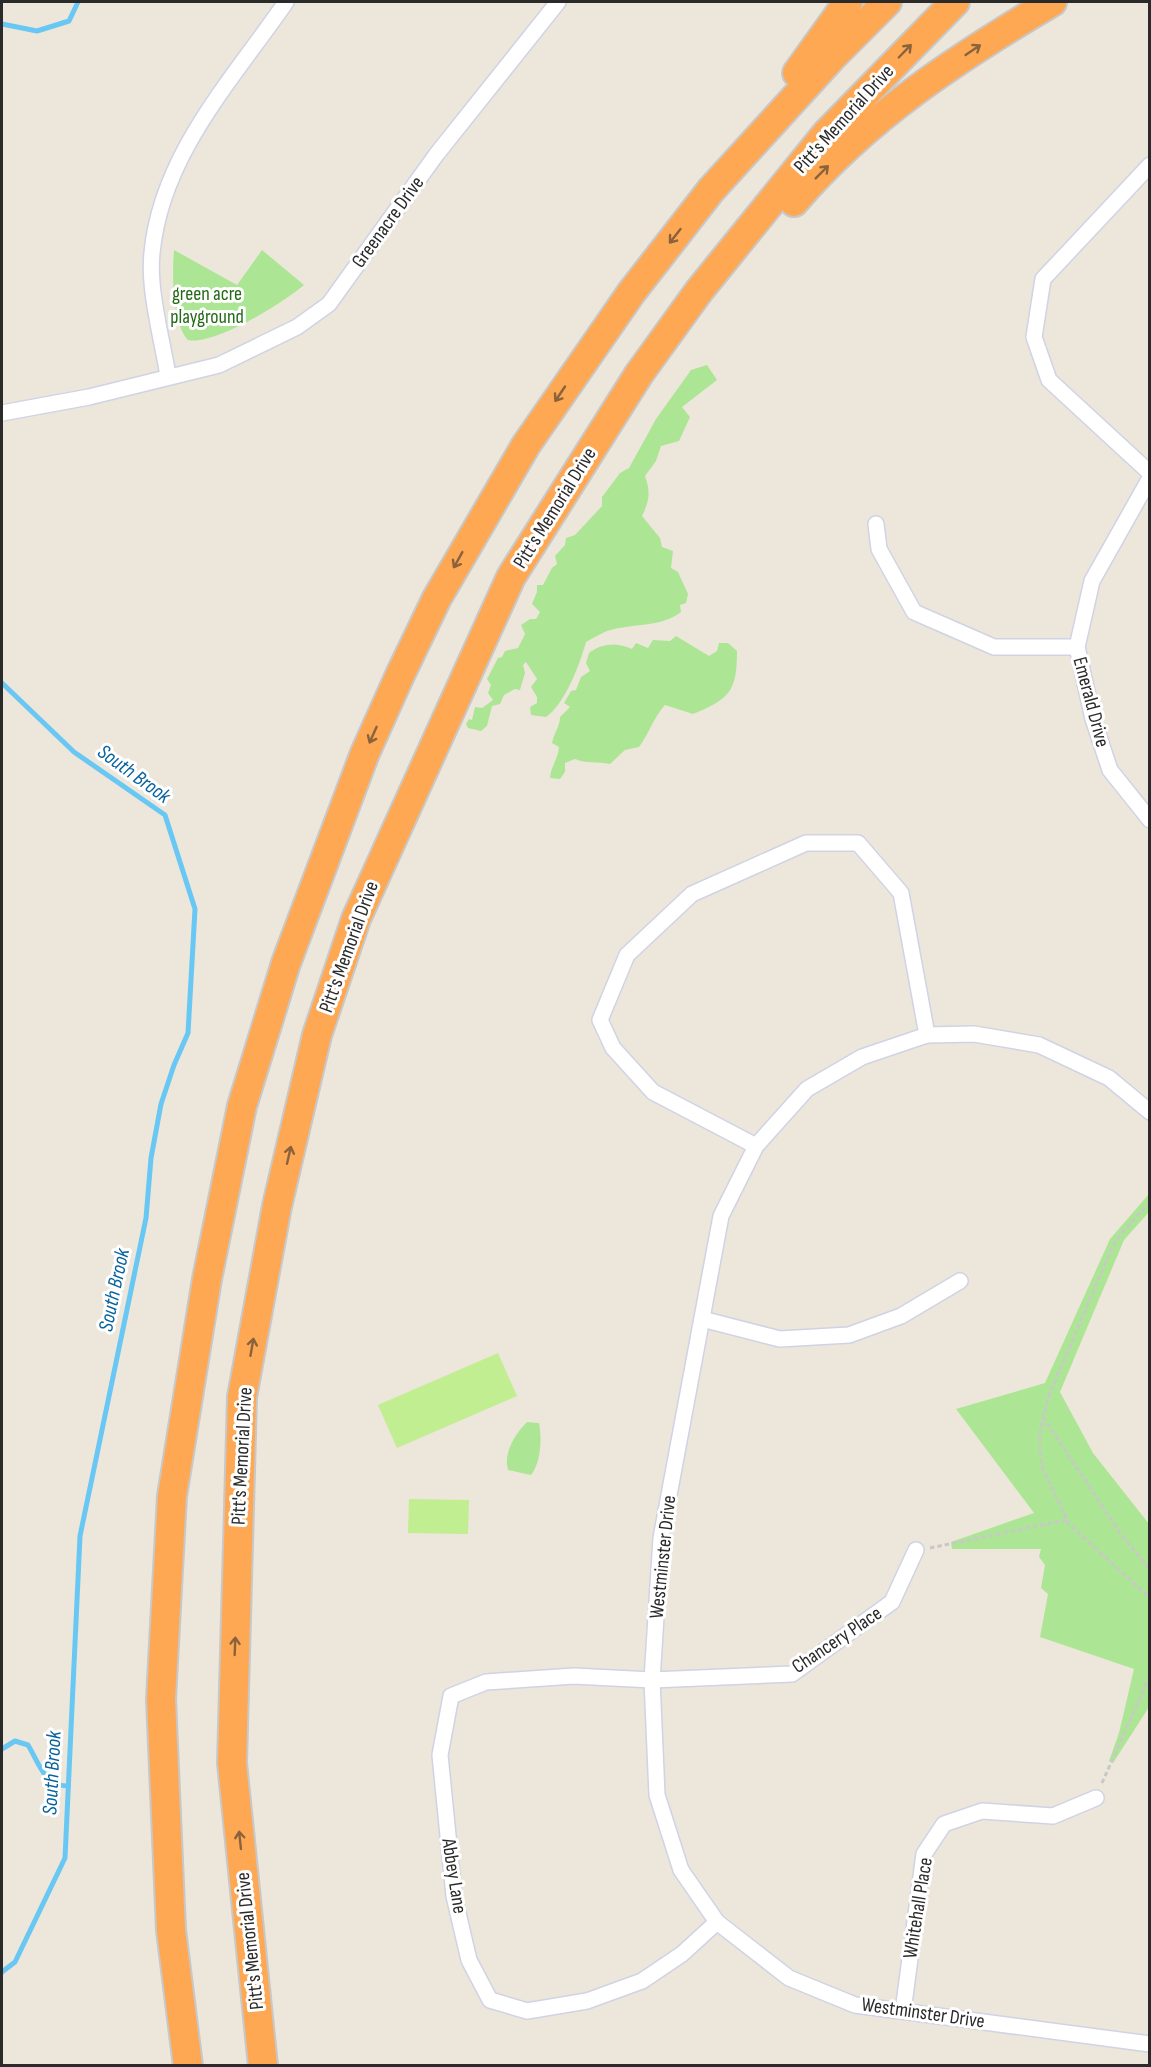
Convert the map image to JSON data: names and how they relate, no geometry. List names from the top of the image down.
{
  "streets": {
    "highway": ["Pitt's Memorial Drive"],
    "street": [
      "Greenacre Drive",
      "Emerald Drive",
      "Westminster Drive",
      "Chancery Place",
      "Abbey Lane",
      "Whitehall Place"
    ]
  },
  "crossings": [
    ["Westminster Drive", "Chancery Place"],
    ["Westminster Drive", "Abbey Lane"],
    ["Westminster Drive", "Whitehall Place"],
    ["Chancery Place", "Abbey Lane"]
  ],
  "water": ["South Brook"],
  "parks": ["green acre playground"]
}
